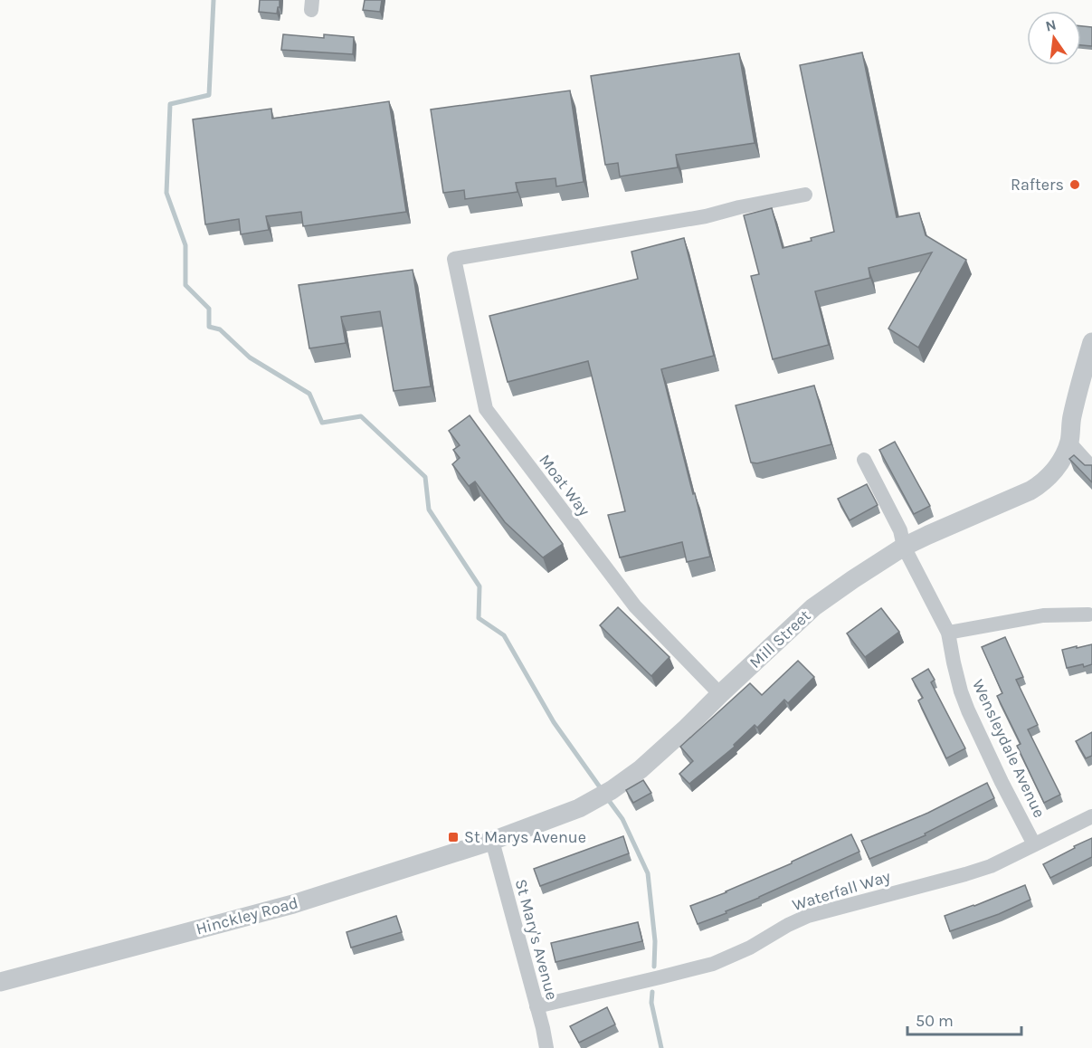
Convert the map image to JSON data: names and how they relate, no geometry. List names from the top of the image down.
{
  "streets": {
    "street": [
      "Moat Way",
      "Mill Street",
      "Wensleydale Avenue",
      "Waterfall Way",
      "Hinckley Road",
      "St Mary's Avenue"
    ]
  },
  "crossings": [
    ["Moat Way", "Mill Street"],
    ["Mill Street", "Wensleydale Avenue"],
    ["Mill Street", "Hinckley Road"],
    ["Mill Street", "St Mary's Avenue"],
    ["Wensleydale Avenue", "Waterfall Way"],
    ["Waterfall Way", "St Mary's Avenue"],
    ["Hinckley Road", "St Mary's Avenue"]
  ],
  "places": {
    "other": ["Rafters"],
    "transit": ["St Marys Avenue"]
  },
  "scale_bar": "50 m",
  "north": "top"
}
